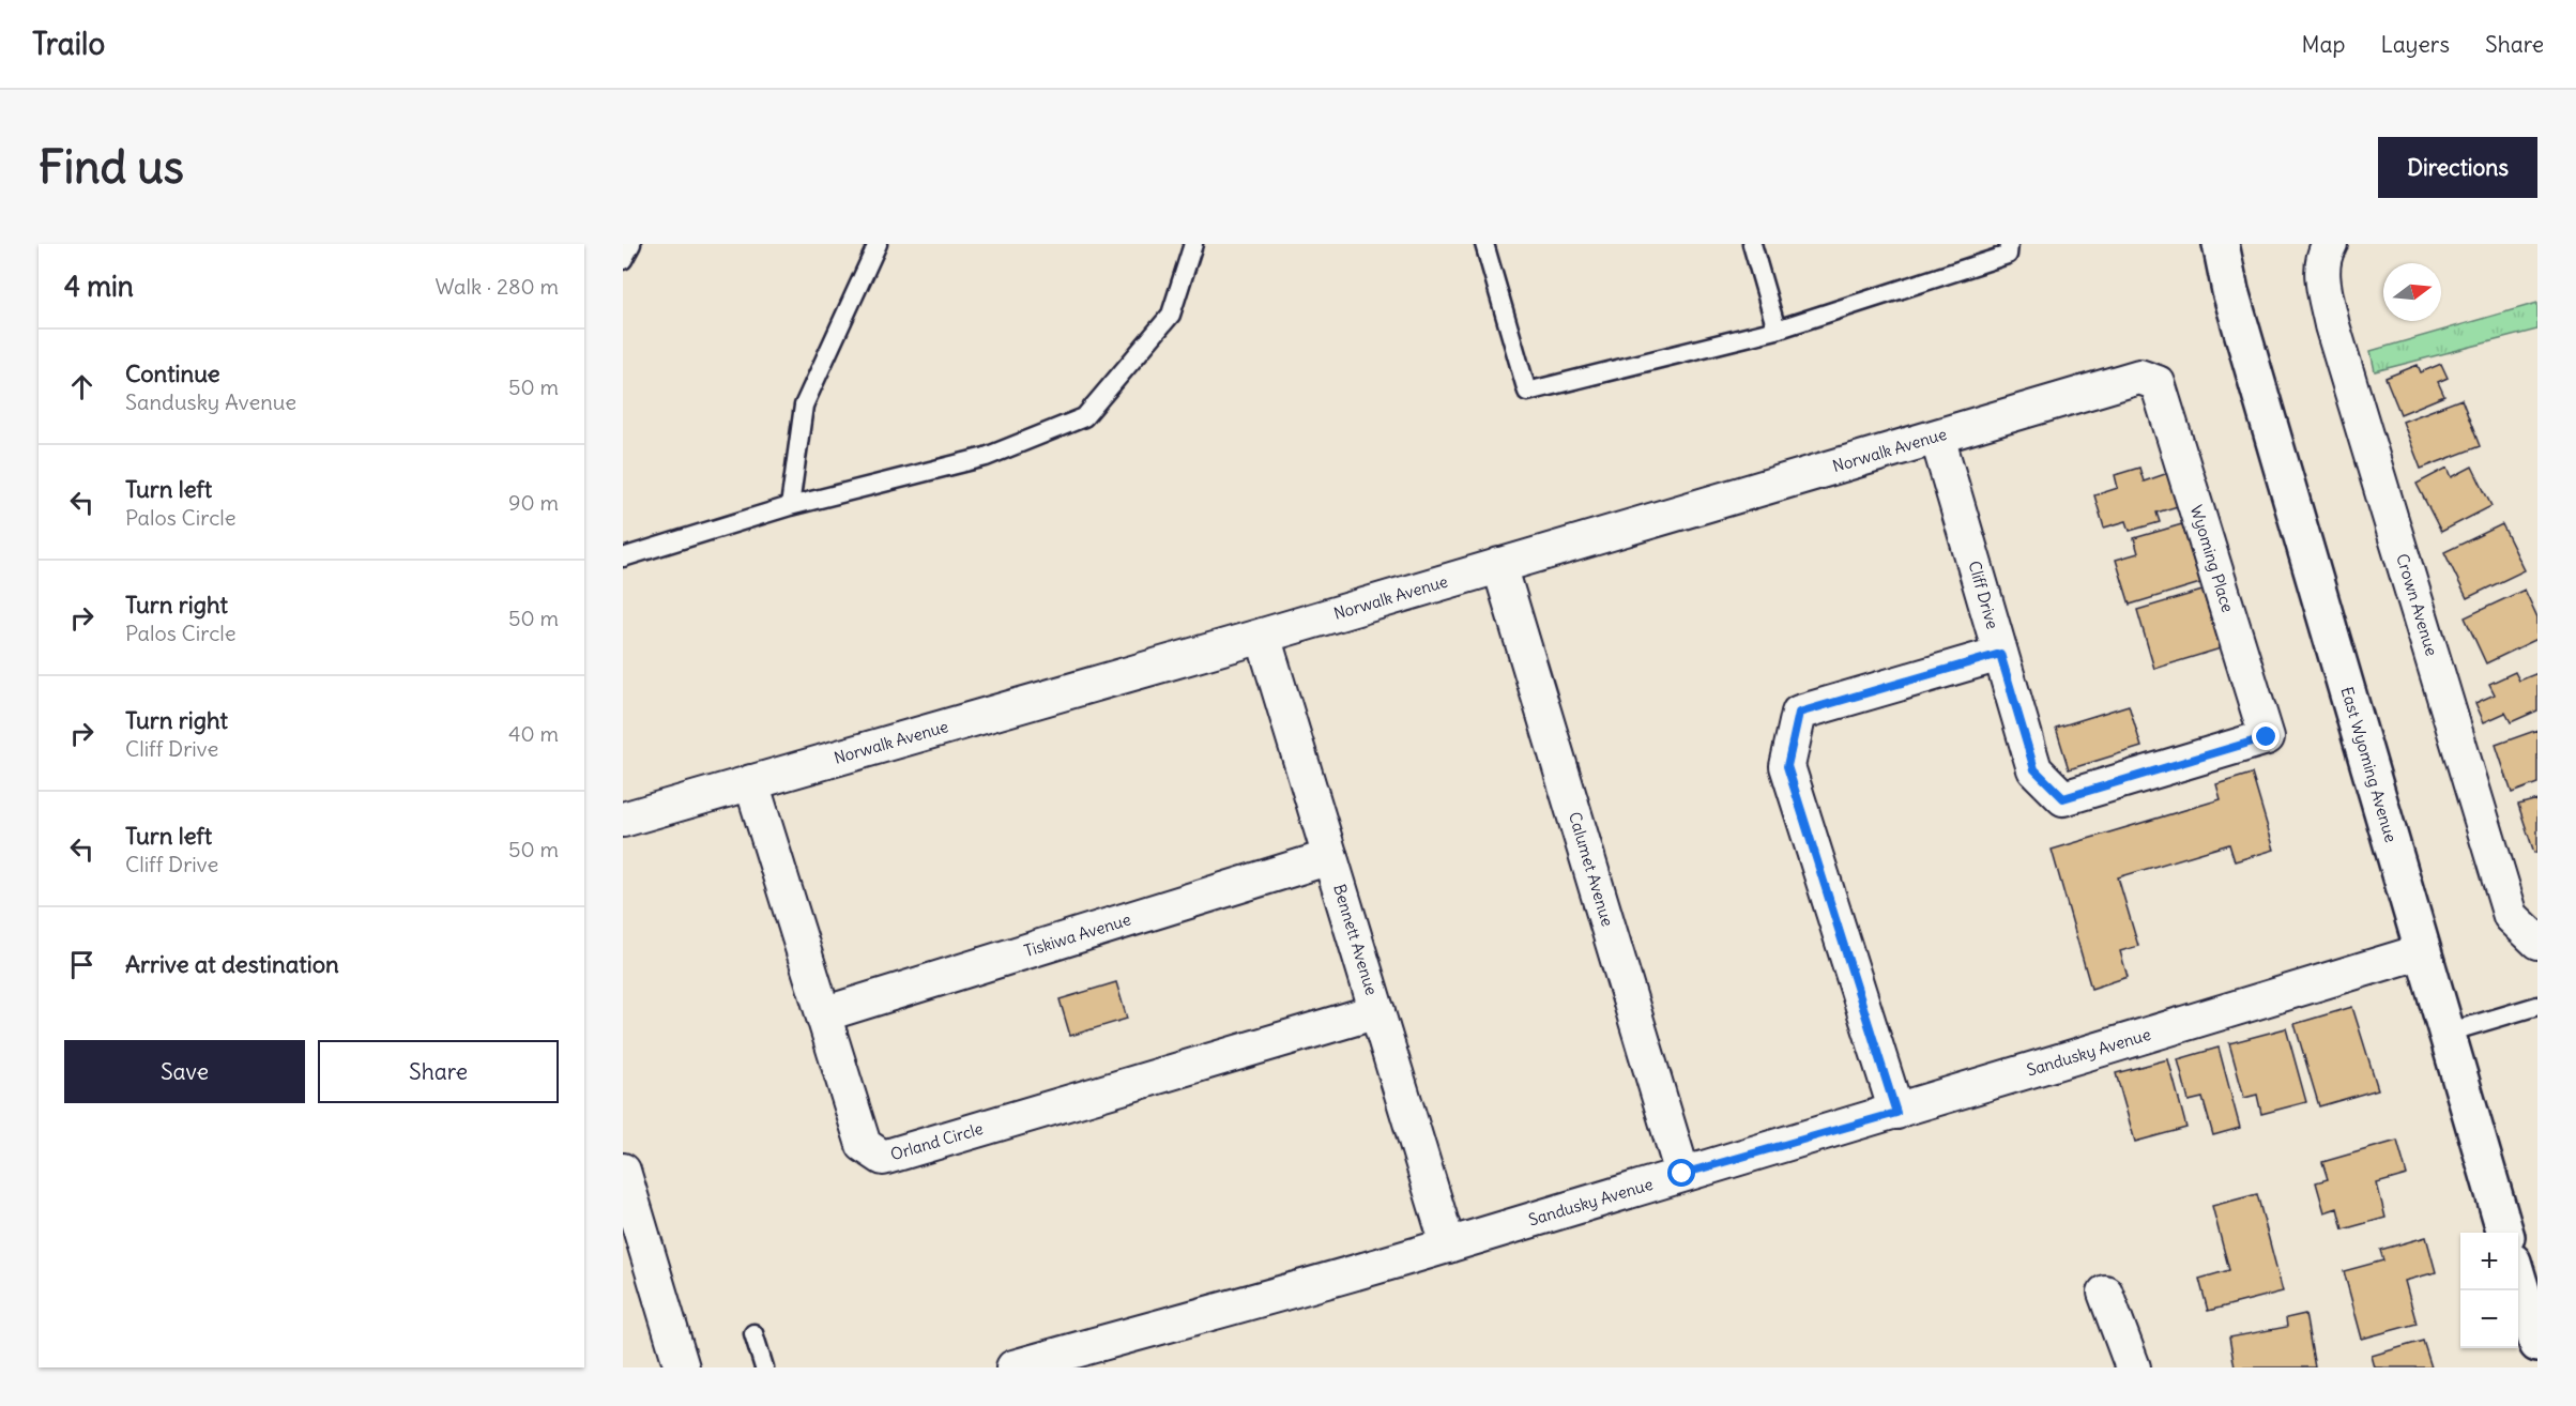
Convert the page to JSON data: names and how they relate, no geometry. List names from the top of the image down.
{
  "streets": {
    "street": [
      "Norwalk Avenue",
      "Wyoming Place",
      "Cliff Drive",
      "Crown Avenue",
      "East Wyoming Avenue",
      "Calumet Avenue",
      "Tiskiwa Avenue",
      "Bennett Avenue",
      "Sandusky Avenue",
      "Orland Circle"
    ]
  },
  "crossings": [
    ["Norwalk Avenue", "Wyoming Place"],
    ["Norwalk Avenue", "Cliff Drive"],
    ["Norwalk Avenue", "Calumet Avenue"],
    ["Norwalk Avenue", "Bennett Avenue"],
    ["Norwalk Avenue", "Orland Circle"],
    ["Wyoming Place", "Cliff Drive"],
    ["East Wyoming Avenue", "Sandusky Avenue"],
    ["Calumet Avenue", "Sandusky Avenue"],
    ["Tiskiwa Avenue", "Bennett Avenue"],
    ["Tiskiwa Avenue", "Orland Circle"],
    ["Bennett Avenue", "Sandusky Avenue"],
    ["Bennett Avenue", "Orland Circle"]
  ],
  "north": "right",
  "page": {
    "header": "Trailo",
    "nav": ["Map", "Layers", "Share"],
    "buttons": [
      "Directions",
      ["Save", "Share"]
    ],
    "title": "Find us",
    "heading": ["4 min", "Walk · 280 m"],
    "list": [
      ["Continue", "Sandusky Avenue", "50 m"],
      ["Turn left", "Palos Circle", "90 m"],
      ["Turn right", "Palos Circle", "50 m"],
      ["Turn right", "Cliff Drive", "40 m"],
      ["Turn left", "Cliff Drive", "50 m"],
      "Arrive at destination"
    ],
    "map_buttons": ["+", "−"]
  }
}
